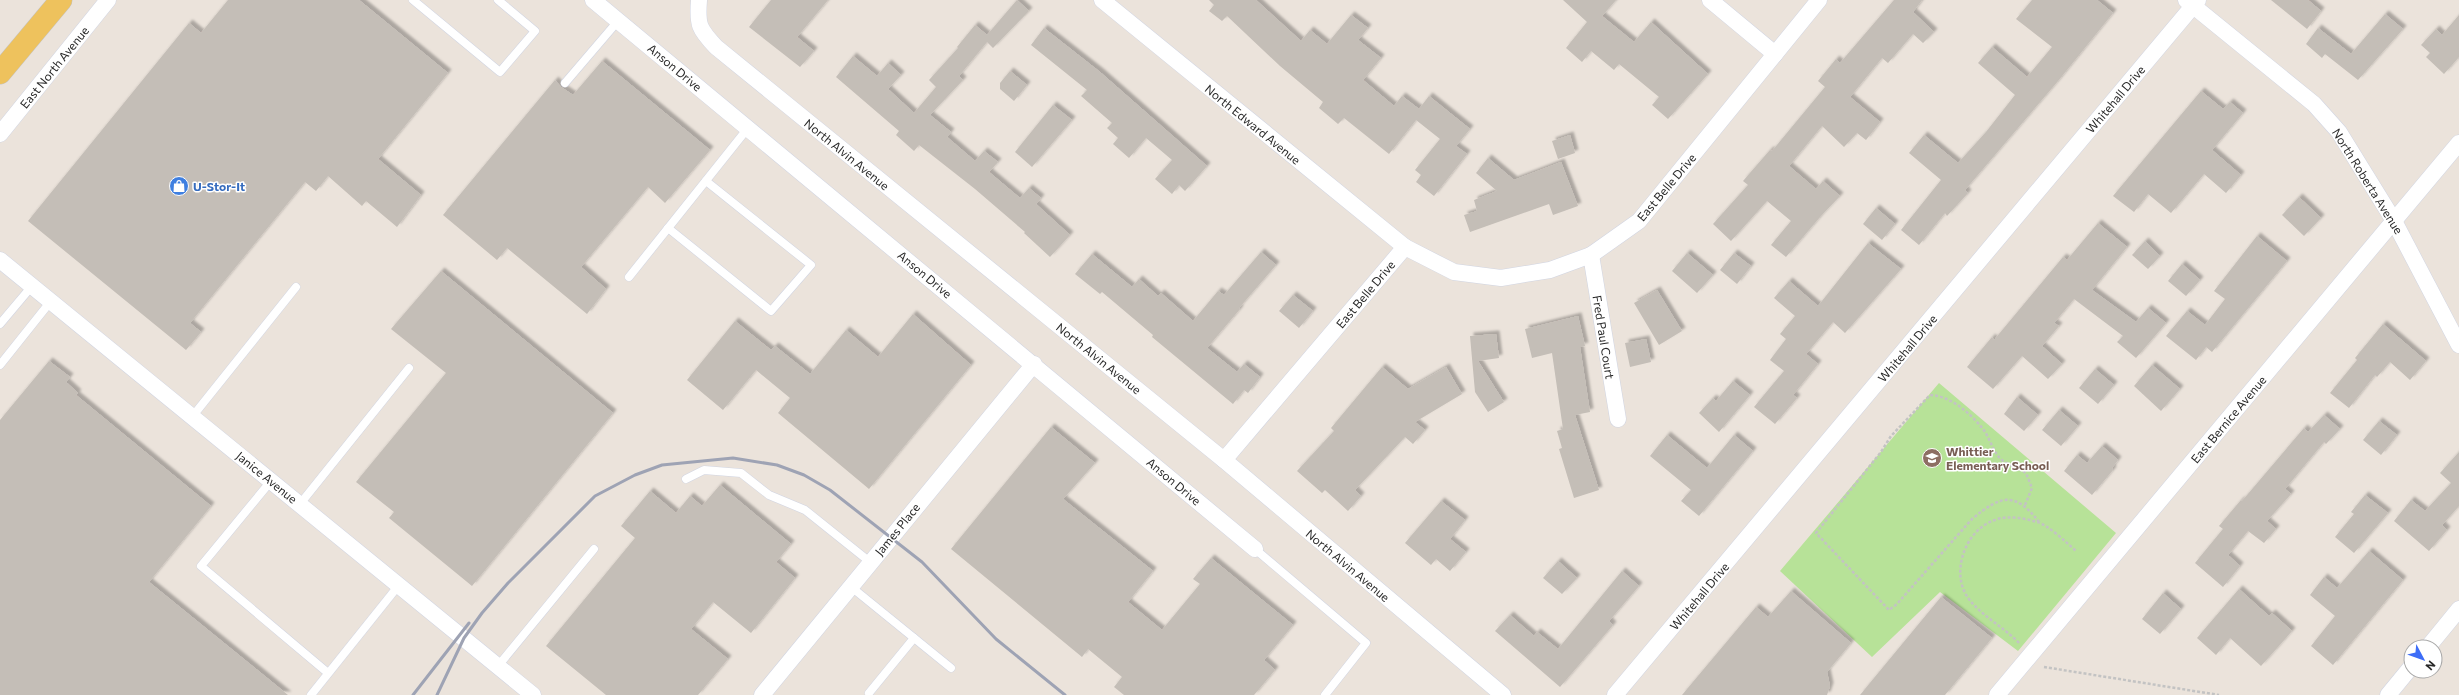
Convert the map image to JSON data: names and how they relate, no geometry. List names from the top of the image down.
{
  "streets": {
    "street": [
      "East North Avenue",
      "Anson Drive",
      "Whitehall Drive",
      "North Edward Avenue",
      "North Alvin Avenue",
      "North Roberta Avenue",
      "East Belle Drive",
      "Fred Paul Court",
      "East Bernice Avenue",
      "Janice Avenue",
      "James Place"
    ]
  },
  "crossings": [
    ["Anson Drive", "James Place"],
    ["Whitehall Drive", "North Roberta Avenue"],
    ["North Edward Avenue", "East Belle Drive"],
    ["North Alvin Avenue", "East Belle Drive"],
    ["North Roberta Avenue", "East Bernice Avenue"],
    ["East Belle Drive", "Fred Paul Court"]
  ],
  "places": {
    "shop": ["U-Stor-It"],
    "school or university": ["Whittier Elementary School"]
  },
  "north": "bottom right"
}
